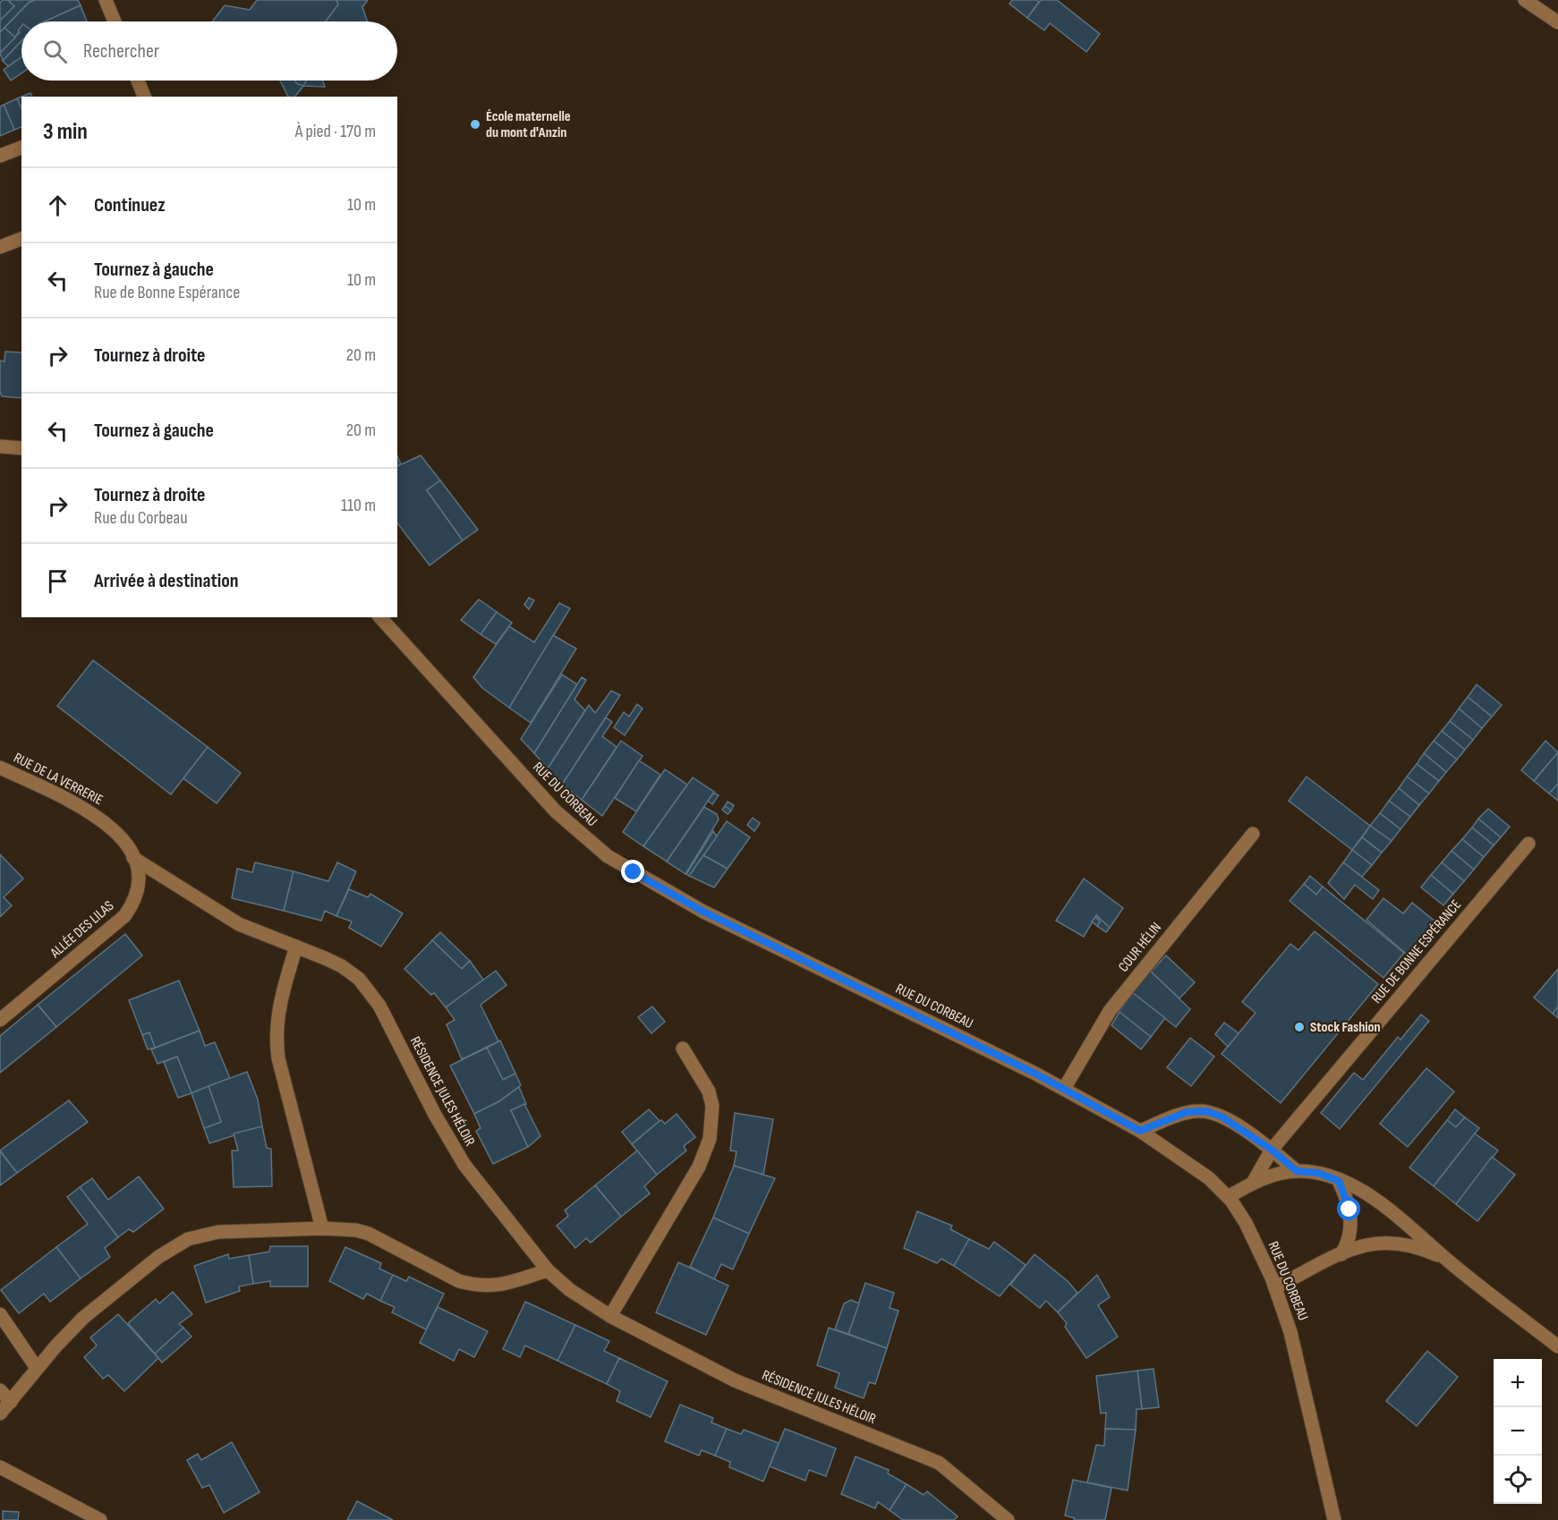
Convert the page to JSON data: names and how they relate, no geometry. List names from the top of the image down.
{
  "streets": {
    "street": [
      "RUE DE LA VERRERIE",
      "RUE DU CORBEAU",
      "ALLÉE DES LILAS",
      "COUR HÉLIN",
      "RUE DE BONNE ESPÉRANCE",
      "RÉSIDENCE JULES HÉLOIR"
    ]
  },
  "crossings": [
    ["RUE DE LA VERRERIE", "ALLÉE DES LILAS"],
    ["RUE DU CORBEAU", "COUR HÉLIN"],
    ["ALLÉE DES LILAS", "RÉSIDENCE JULES HÉLOIR"]
  ],
  "places": ["École maternelle du mont d'Anzin", "Stock Fashion"],
  "page": {
    "search": "Rechercher",
    "heading": ["3 min", "À pied · 170 m"],
    "list": [
      ["Continuez", "10 m"],
      ["Tournez à gauche", "Rue de Bonne Espérance", "10 m"],
      ["Tournez à droite", "20 m"],
      ["Tournez à gauche", "20 m"],
      ["Tournez à droite", "Rue du Corbeau", "110 m"],
      "Arrivée à destination"
    ],
    "map_buttons": ["+", "−"]
  }
}
